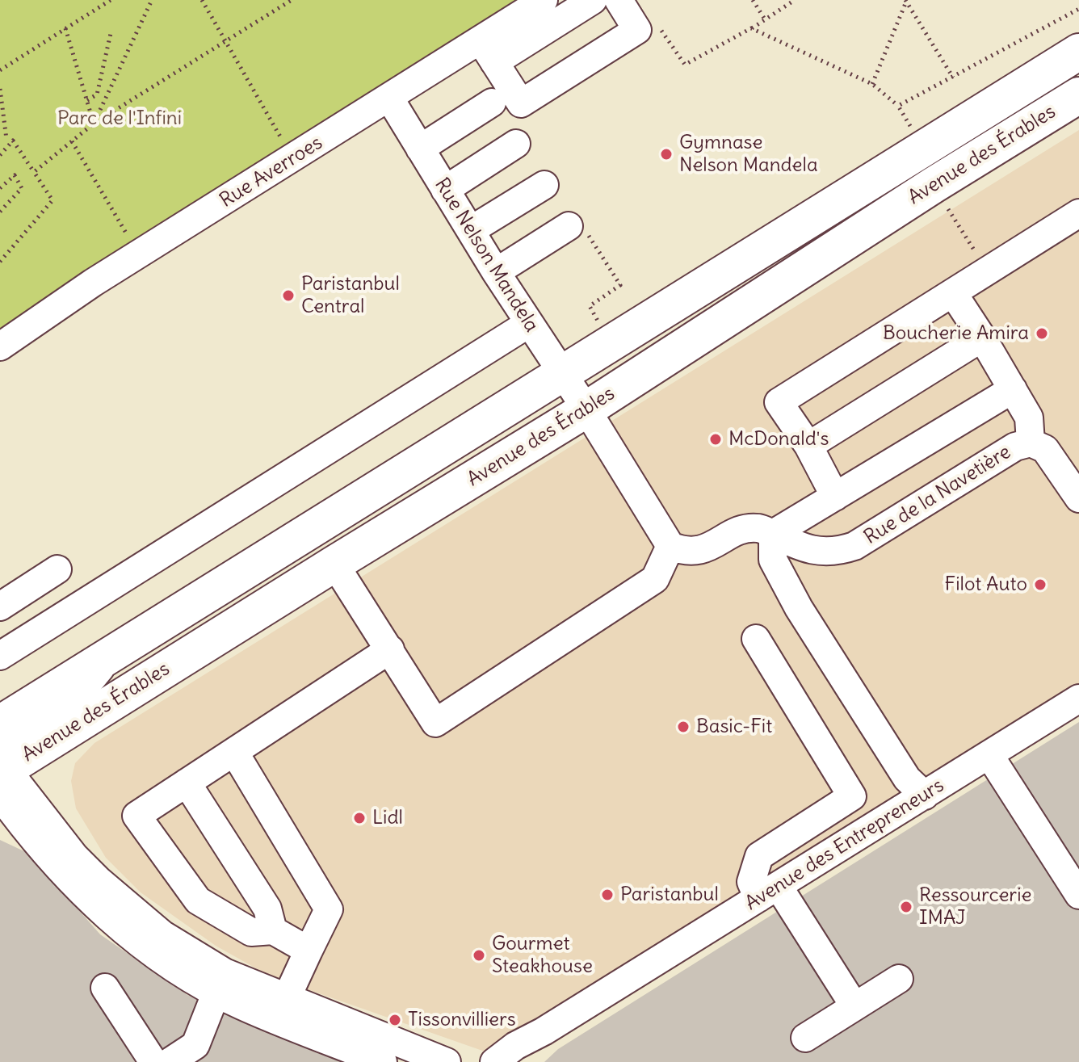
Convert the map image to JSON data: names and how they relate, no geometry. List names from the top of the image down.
{
  "streets": {
    "main road": ["Avenue des Érables"],
    "street": [
      "Rue Averroes",
      "Rue Nelson Mandela",
      "Rue de la Navetière",
      "Avenue des Entrepreneurs"
    ]
  },
  "crossings": [
    ["Avenue des Érables", "Rue Nelson Mandela"],
    ["Rue Averroes", "Rue Nelson Mandela"]
  ],
  "parks": ["Parc de l'Infini"],
  "places": [
    "Gymnase Nelson Mandela",
    "Paristanbul Central",
    "Boucherie Amira",
    "McDonald's",
    "Filot Auto",
    "Basic-Fit",
    "Lidl",
    "Paristanbul",
    "Ressourcerie IMAJ",
    "Gourmet Steakhouse",
    "Tissonvilliers"
  ]
}
